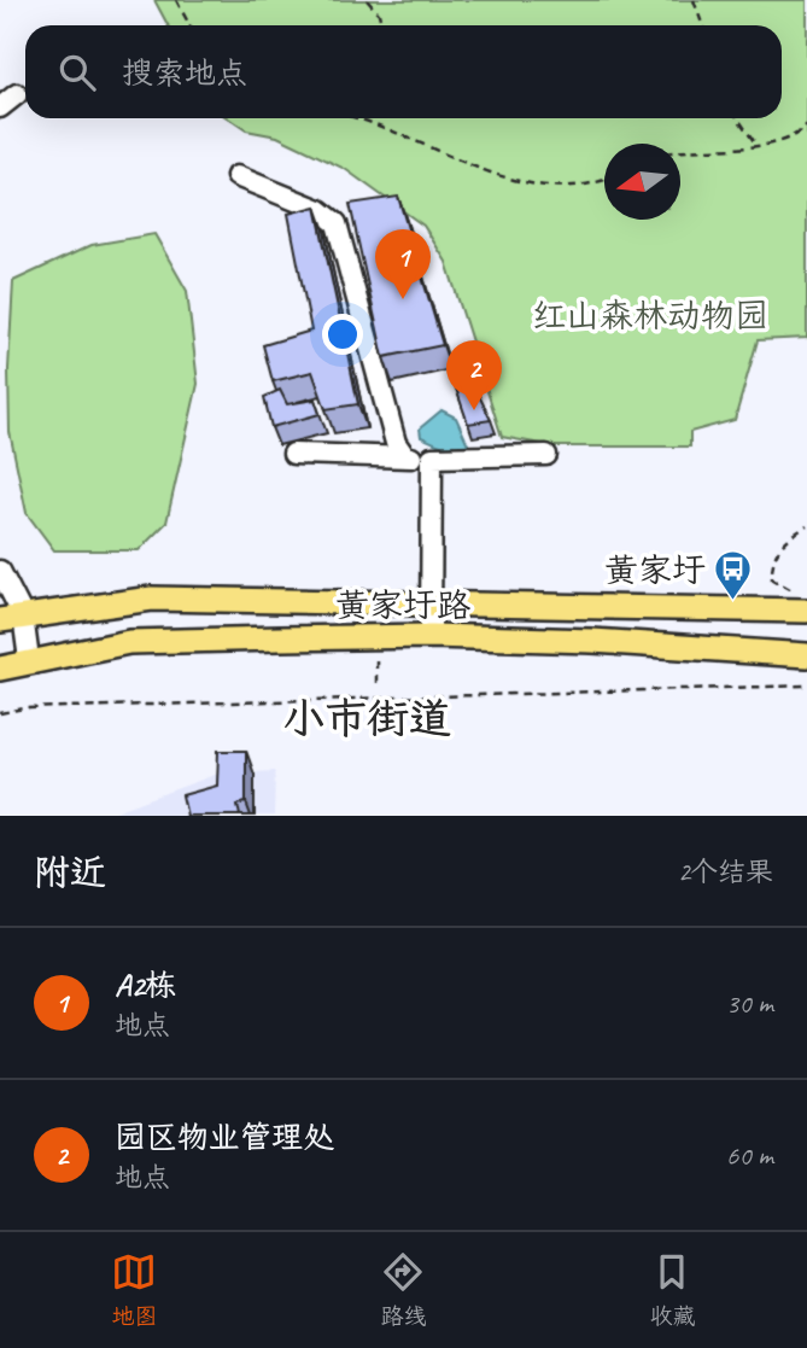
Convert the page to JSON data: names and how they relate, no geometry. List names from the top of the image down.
{
  "streets": {
    "main road": ["黄家圩路"]
  },
  "districts": ["小市街道"],
  "parks": ["红山森林动物园"],
  "places": {
    "bus stop": ["黄家圩"]
  },
  "north": "left",
  "page": {
    "search": "搜索地点",
    "pins": ["1", "2"],
    "heading": ["附近", "2个结果"],
    "list": [
      {
        "mark": "1",
        "name": "A2栋",
        "note": "地点",
        "value": "30 m"
      },
      {
        "mark": "2",
        "name": "园区物业管理处",
        "note": "地点",
        "value": "60 m"
      }
    ],
    "nav": ["地图", "路线", "收藏"]
  }
}
